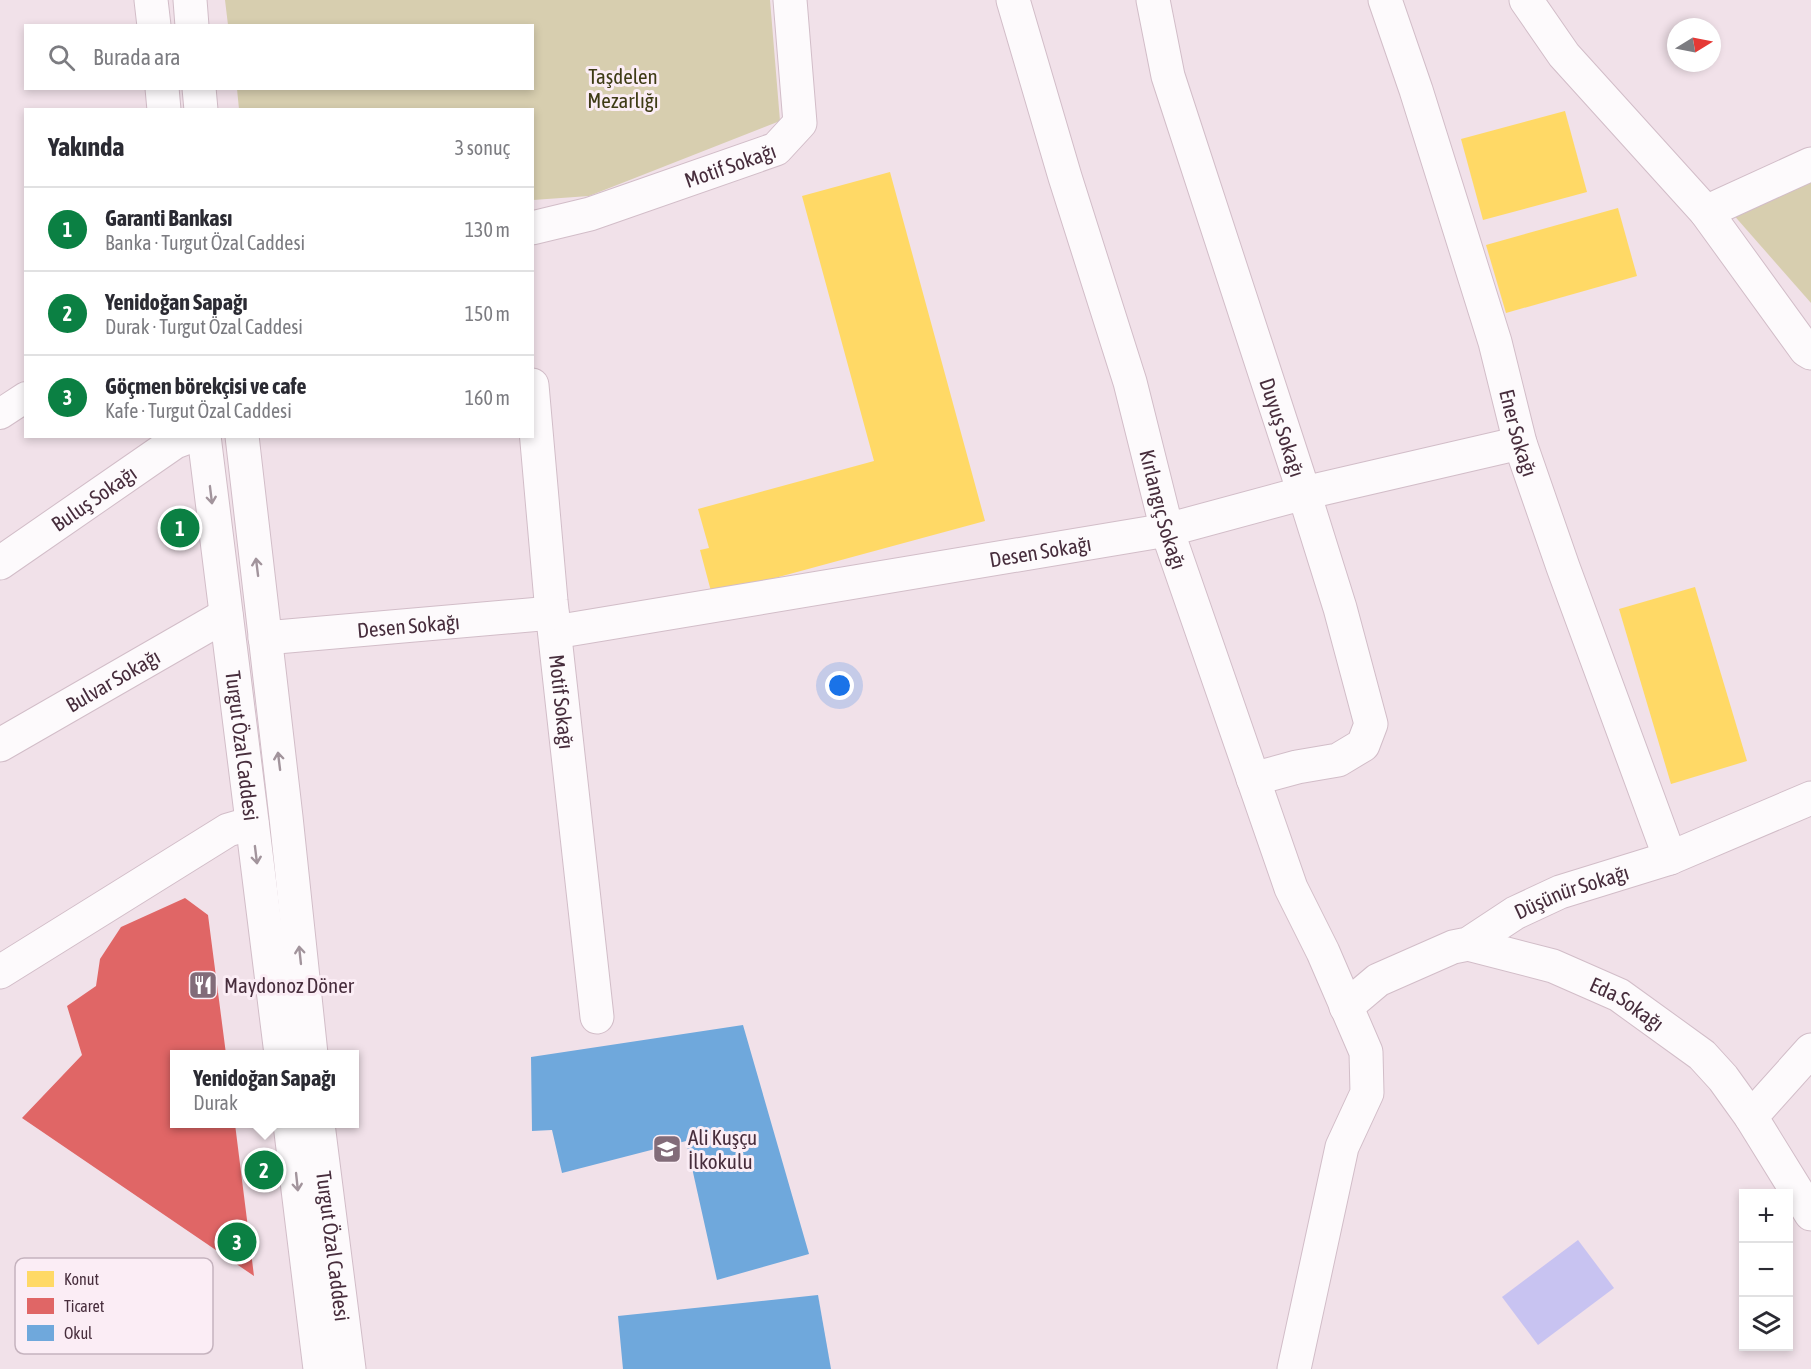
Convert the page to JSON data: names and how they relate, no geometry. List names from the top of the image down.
{
  "streets": {
    "street": [
      "Motif Sokağı",
      "Duyuş Sokağı",
      "Ener Sokağı",
      "Buluş Sokağı",
      "Kırlangıç Sokağı",
      "Desen Sokağı",
      "Bulvar Sokağı",
      "Turgut Özal Caddesi",
      "Düşünür Sokağı",
      "Eda Sokağı"
    ]
  },
  "crossings": [
    ["Motif Sokağı", "Desen Sokağı"],
    ["Duyuş Sokağı", "Kırlangıç Sokağı"],
    ["Duyuş Sokağı", "Desen Sokağı"],
    ["Ener Sokağı", "Desen Sokağı"],
    ["Ener Sokağı", "Düşünür Sokağı"],
    ["Kırlangıç Sokağı", "Desen Sokağı"],
    ["Kırlangıç Sokağı", "Düşünür Sokağı"],
    ["Desen Sokağı", "Turgut Özal Caddesi"],
    ["Bulvar Sokağı", "Turgut Özal Caddesi"],
    ["Düşünür Sokağı", "Eda Sokağı"]
  ],
  "parks": ["Taşdelen Mezarlığı"],
  "places": {
    "restaurant": ["Maydonoz Döner"],
    "school or university": ["Ali Kuşçu İlkokulu"]
  },
  "legend": ["Konut", "Ticaret", "Okul"],
  "north": "right",
  "page": {
    "search": "Burada ara",
    "heading": ["Yakında", "3 sonuç"],
    "list": [
      {
        "mark": "1",
        "name": "Garanti Bankası",
        "note": "Banka · Turgut Özal Caddesi",
        "value": "130 m"
      },
      {
        "mark": "2",
        "name": "Yenidoğan Sapağı",
        "note": "Durak · Turgut Özal Caddesi",
        "value": "150 m"
      },
      {
        "mark": "3",
        "name": "Göçmen börekçisi ve cafe",
        "note": "Kafe · Turgut Özal Caddesi",
        "value": "160 m"
      }
    ],
    "pins": ["1", "2", "3"],
    "popup": ["Yenidoğan Sapağı", "Durak"],
    "map_buttons": ["+", "−"]
  }
}
